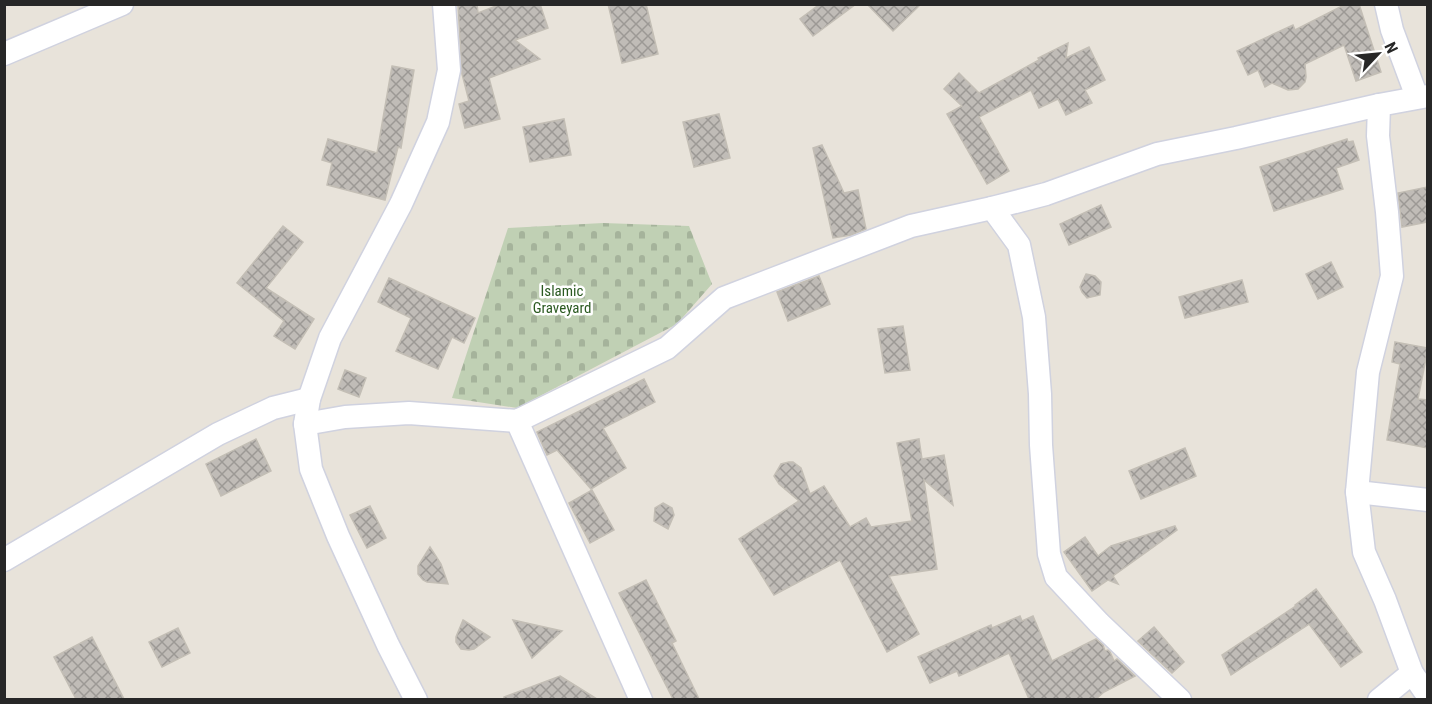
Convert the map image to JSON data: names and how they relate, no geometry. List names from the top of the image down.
{
  "parks": ["Islamic Graveyard"],
  "north": "top right"
}
